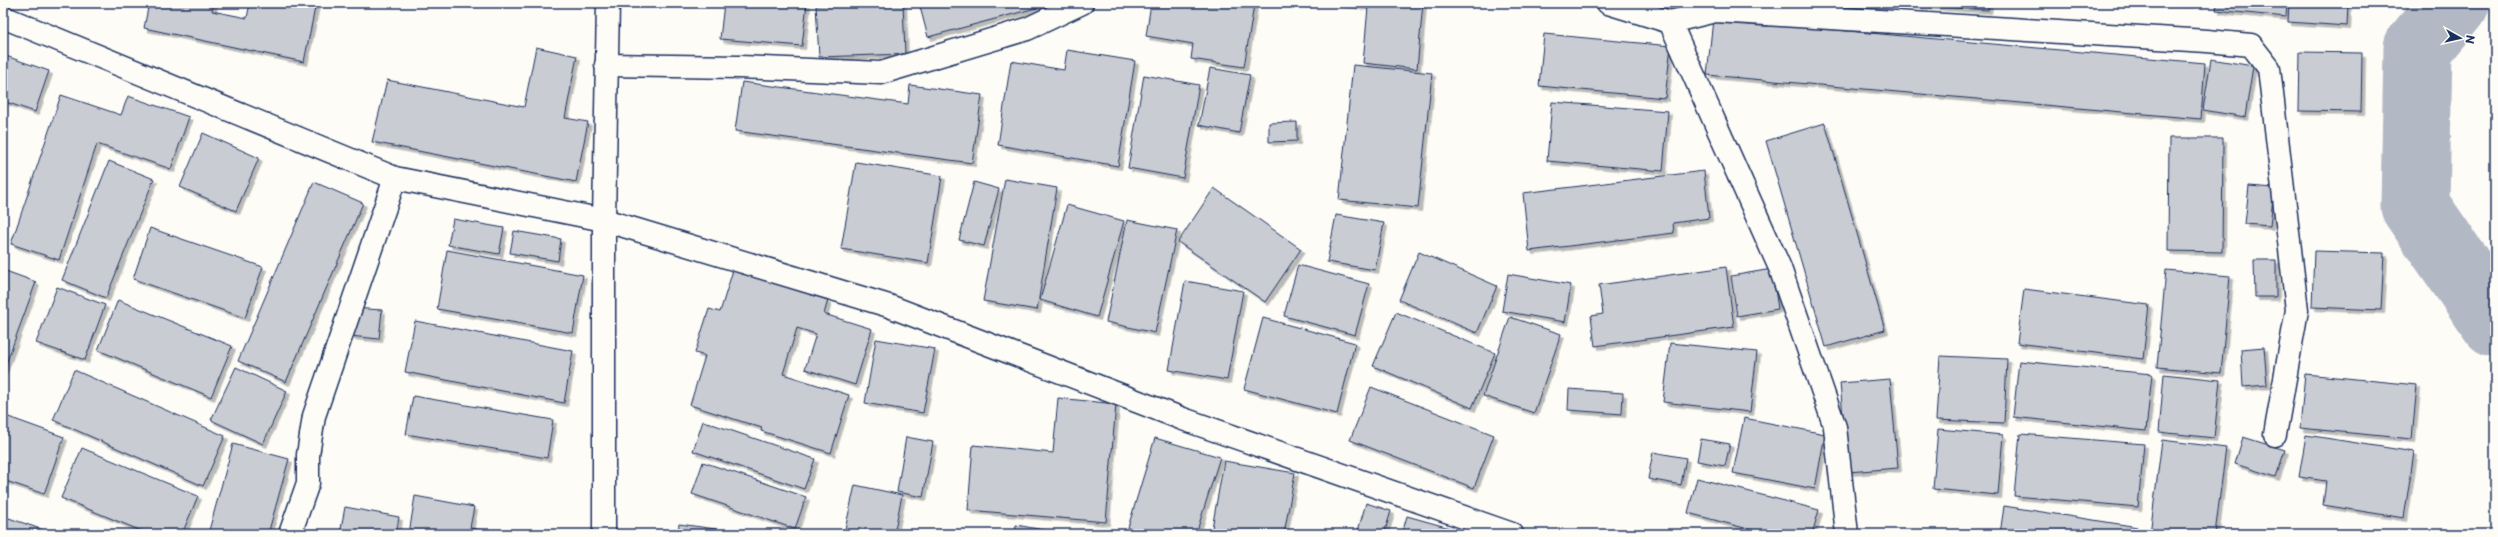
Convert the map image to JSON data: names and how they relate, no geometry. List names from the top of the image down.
{
  "north": "right"
}
